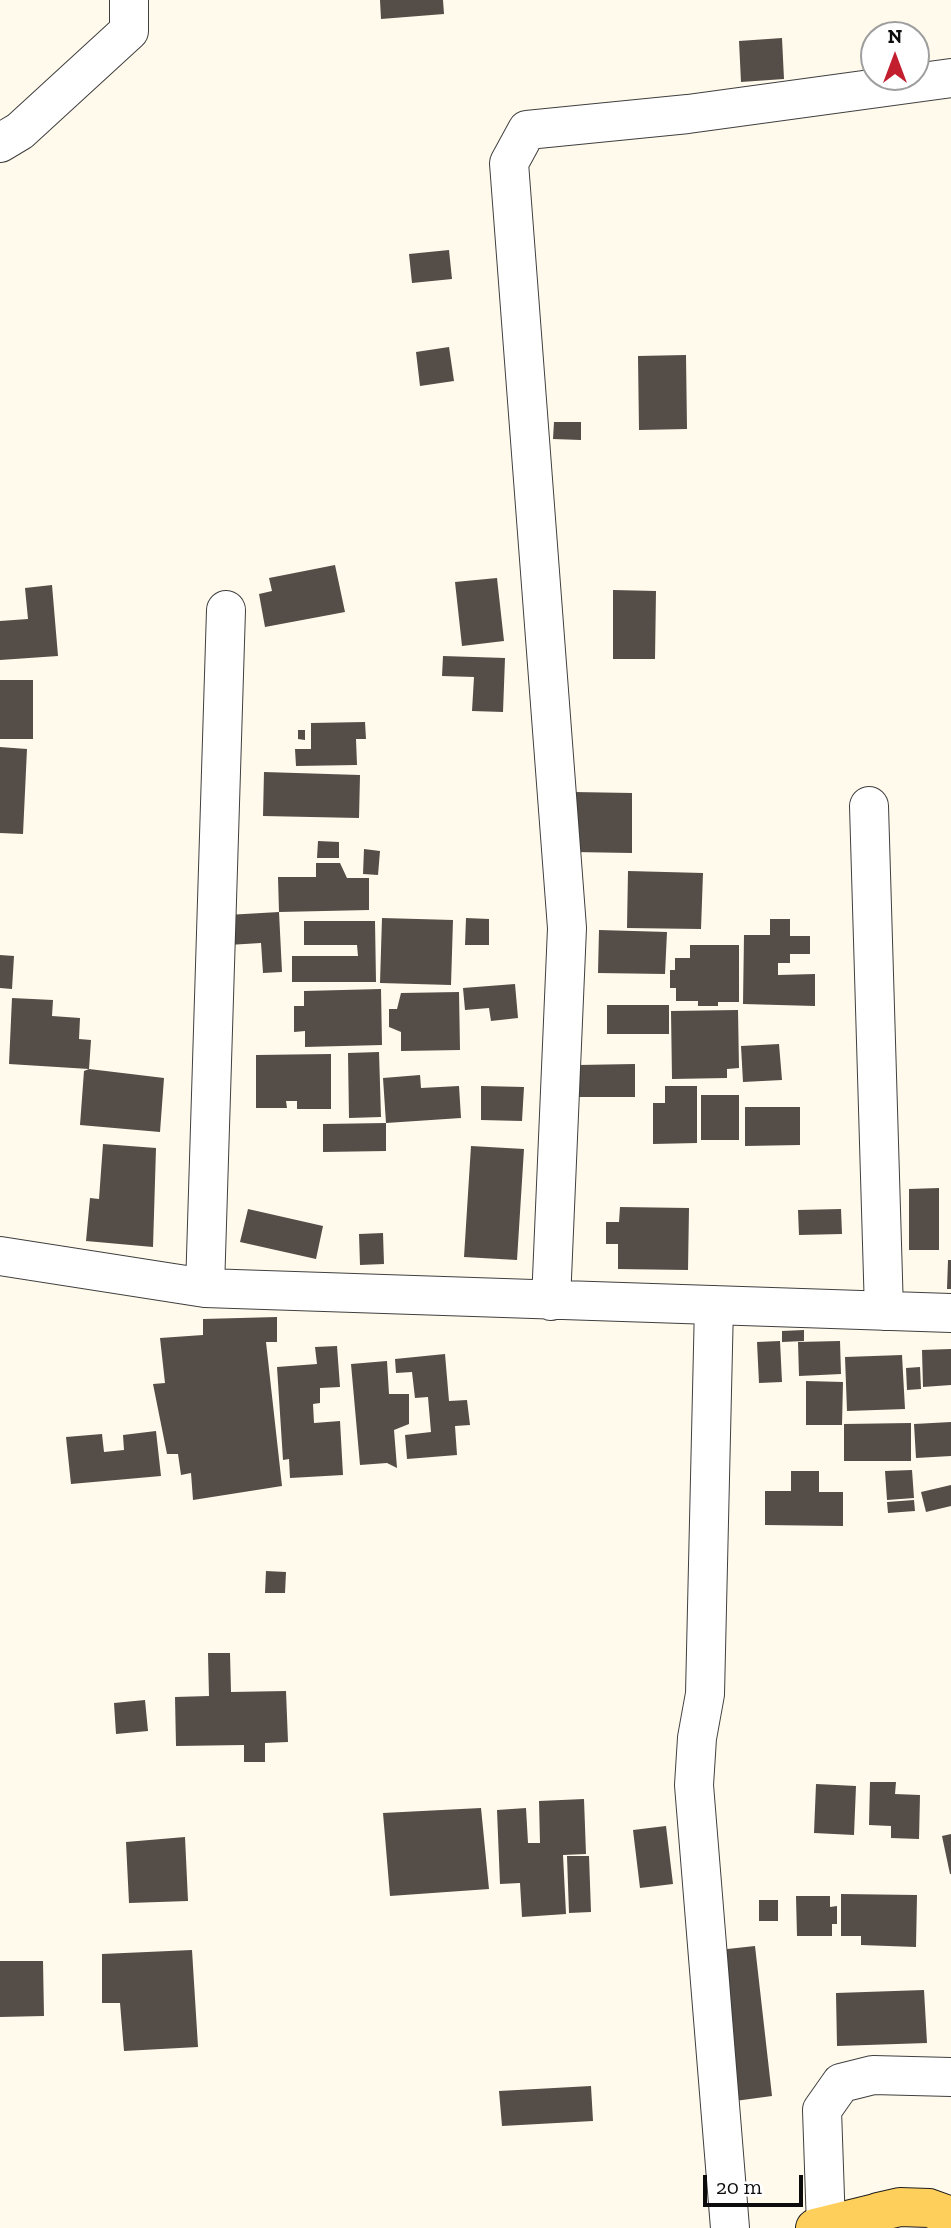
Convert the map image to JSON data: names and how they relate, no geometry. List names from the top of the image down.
{
  "scale_bar": "20 m",
  "north": "top"
}
